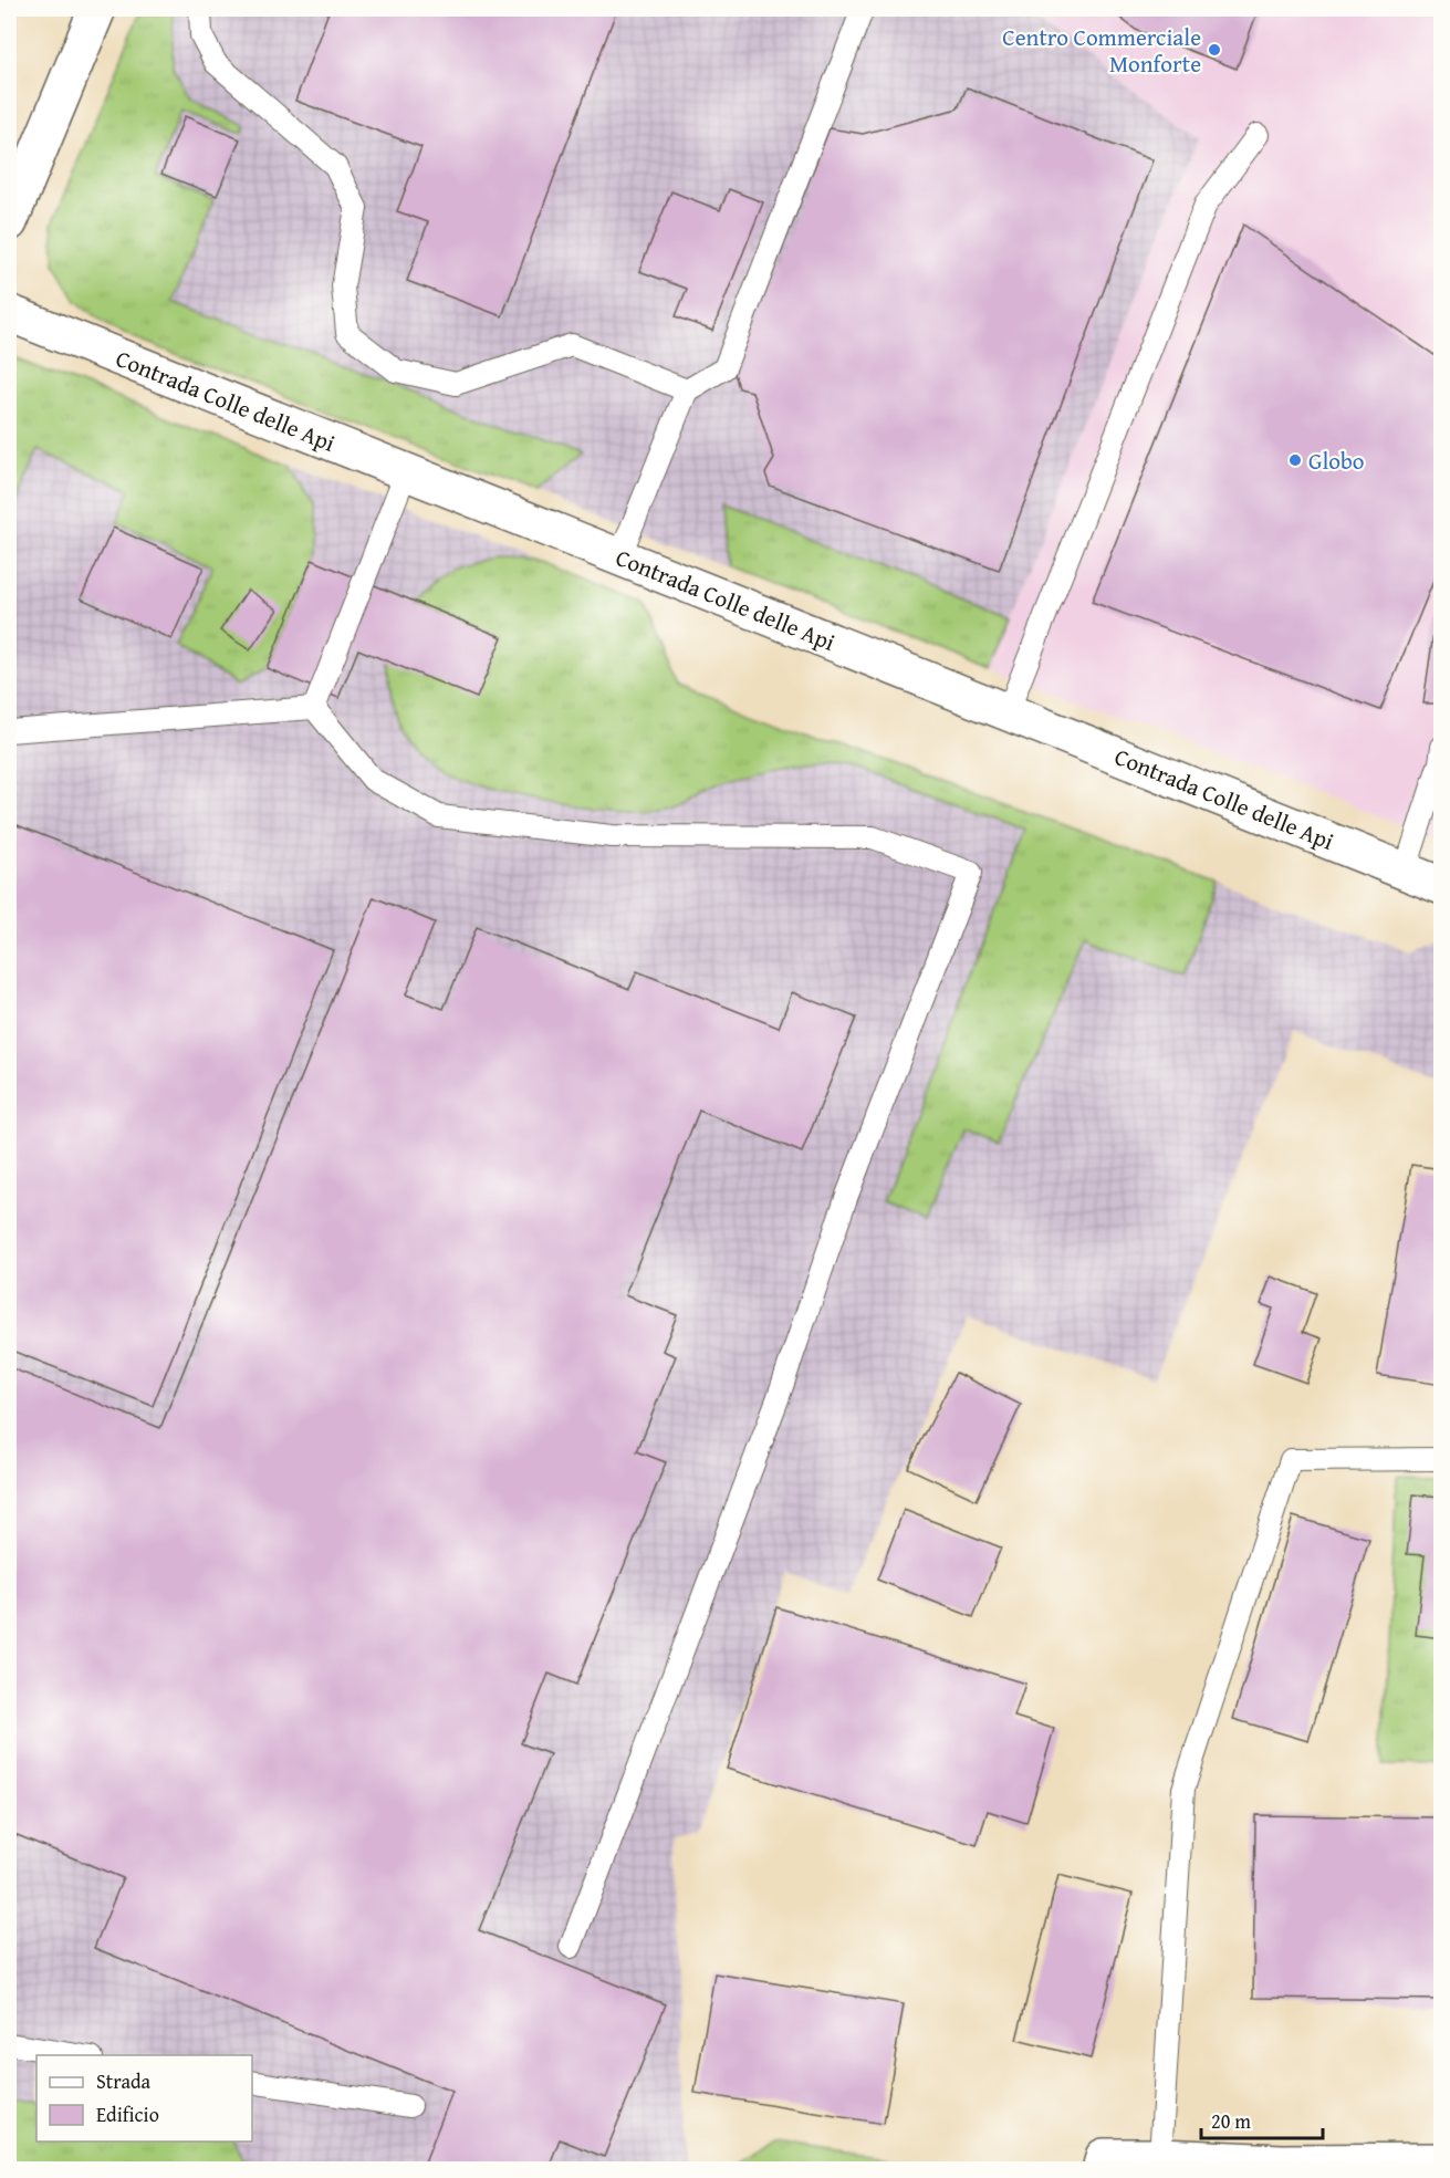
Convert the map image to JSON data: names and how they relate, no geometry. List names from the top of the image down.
{
  "streets": {
    "street": ["Contrada Colle delle Api"]
  },
  "places": ["Centro Commerciale Monforte", "Globo"],
  "legend": ["Strada", "Edificio"],
  "scale_bar": "20 m"
}
